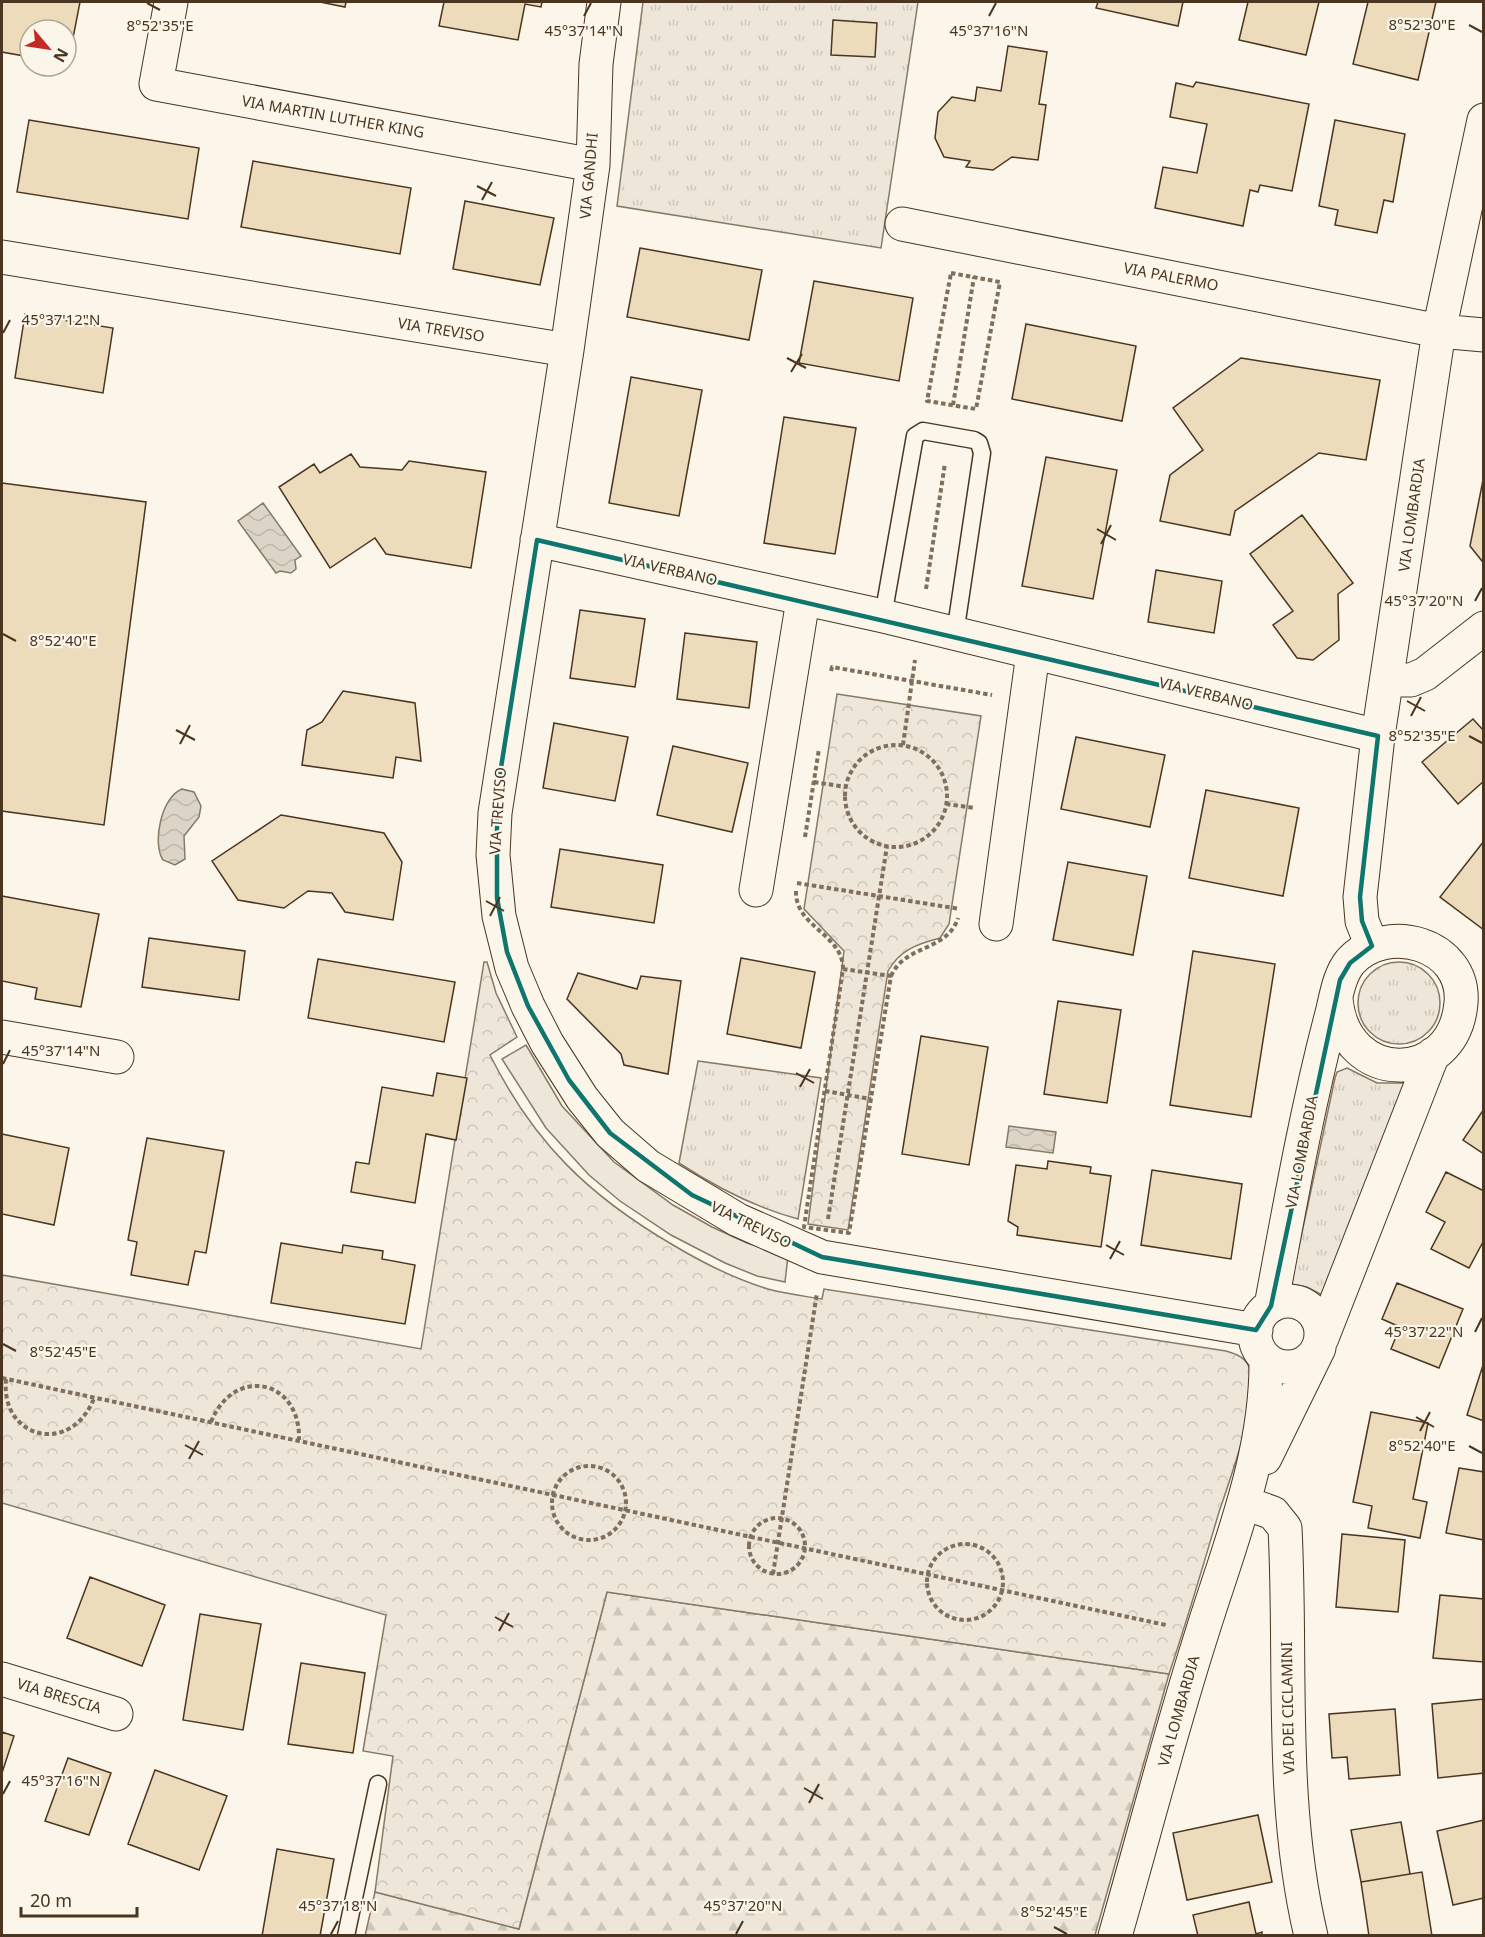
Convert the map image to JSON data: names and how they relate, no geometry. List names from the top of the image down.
{
  "streets": {
    "street": [
      "VIA MARTIN LUTHER KING",
      "VIA GANDHI",
      "VIA PALERMO",
      "VIA TREVISO",
      "VIA LOMBARDIA",
      "VIA VERBANO",
      "VIA BRESCIA",
      "VIA DEI CICLAMINI"
    ]
  },
  "crossings": [
    ["VIA MARTIN LUTHER KING", "VIA GANDHI"],
    ["VIA GANDHI", "VIA TREVISO"],
    ["VIA PALERMO", "VIA LOMBARDIA"],
    ["VIA TREVISO", "VIA LOMBARDIA"],
    ["VIA TREVISO", "VIA VERBANO"],
    ["VIA LOMBARDIA", "VIA VERBANO"],
    ["VIA LOMBARDIA", "VIA DEI CICLAMINI"]
  ],
  "scale_bar": "20 m",
  "north": "bottom right",
  "coordinates": [
    "8°52'30\"E",
    "8°52'35\"E",
    "45°37'14\"N",
    "45°37'16\"N",
    "45°37'12\"N",
    "45°37'20\"N",
    "8°52'40\"E",
    "45°37'22\"N",
    "8°52'45\"E",
    "45°37'18\"N"
  ]
}
